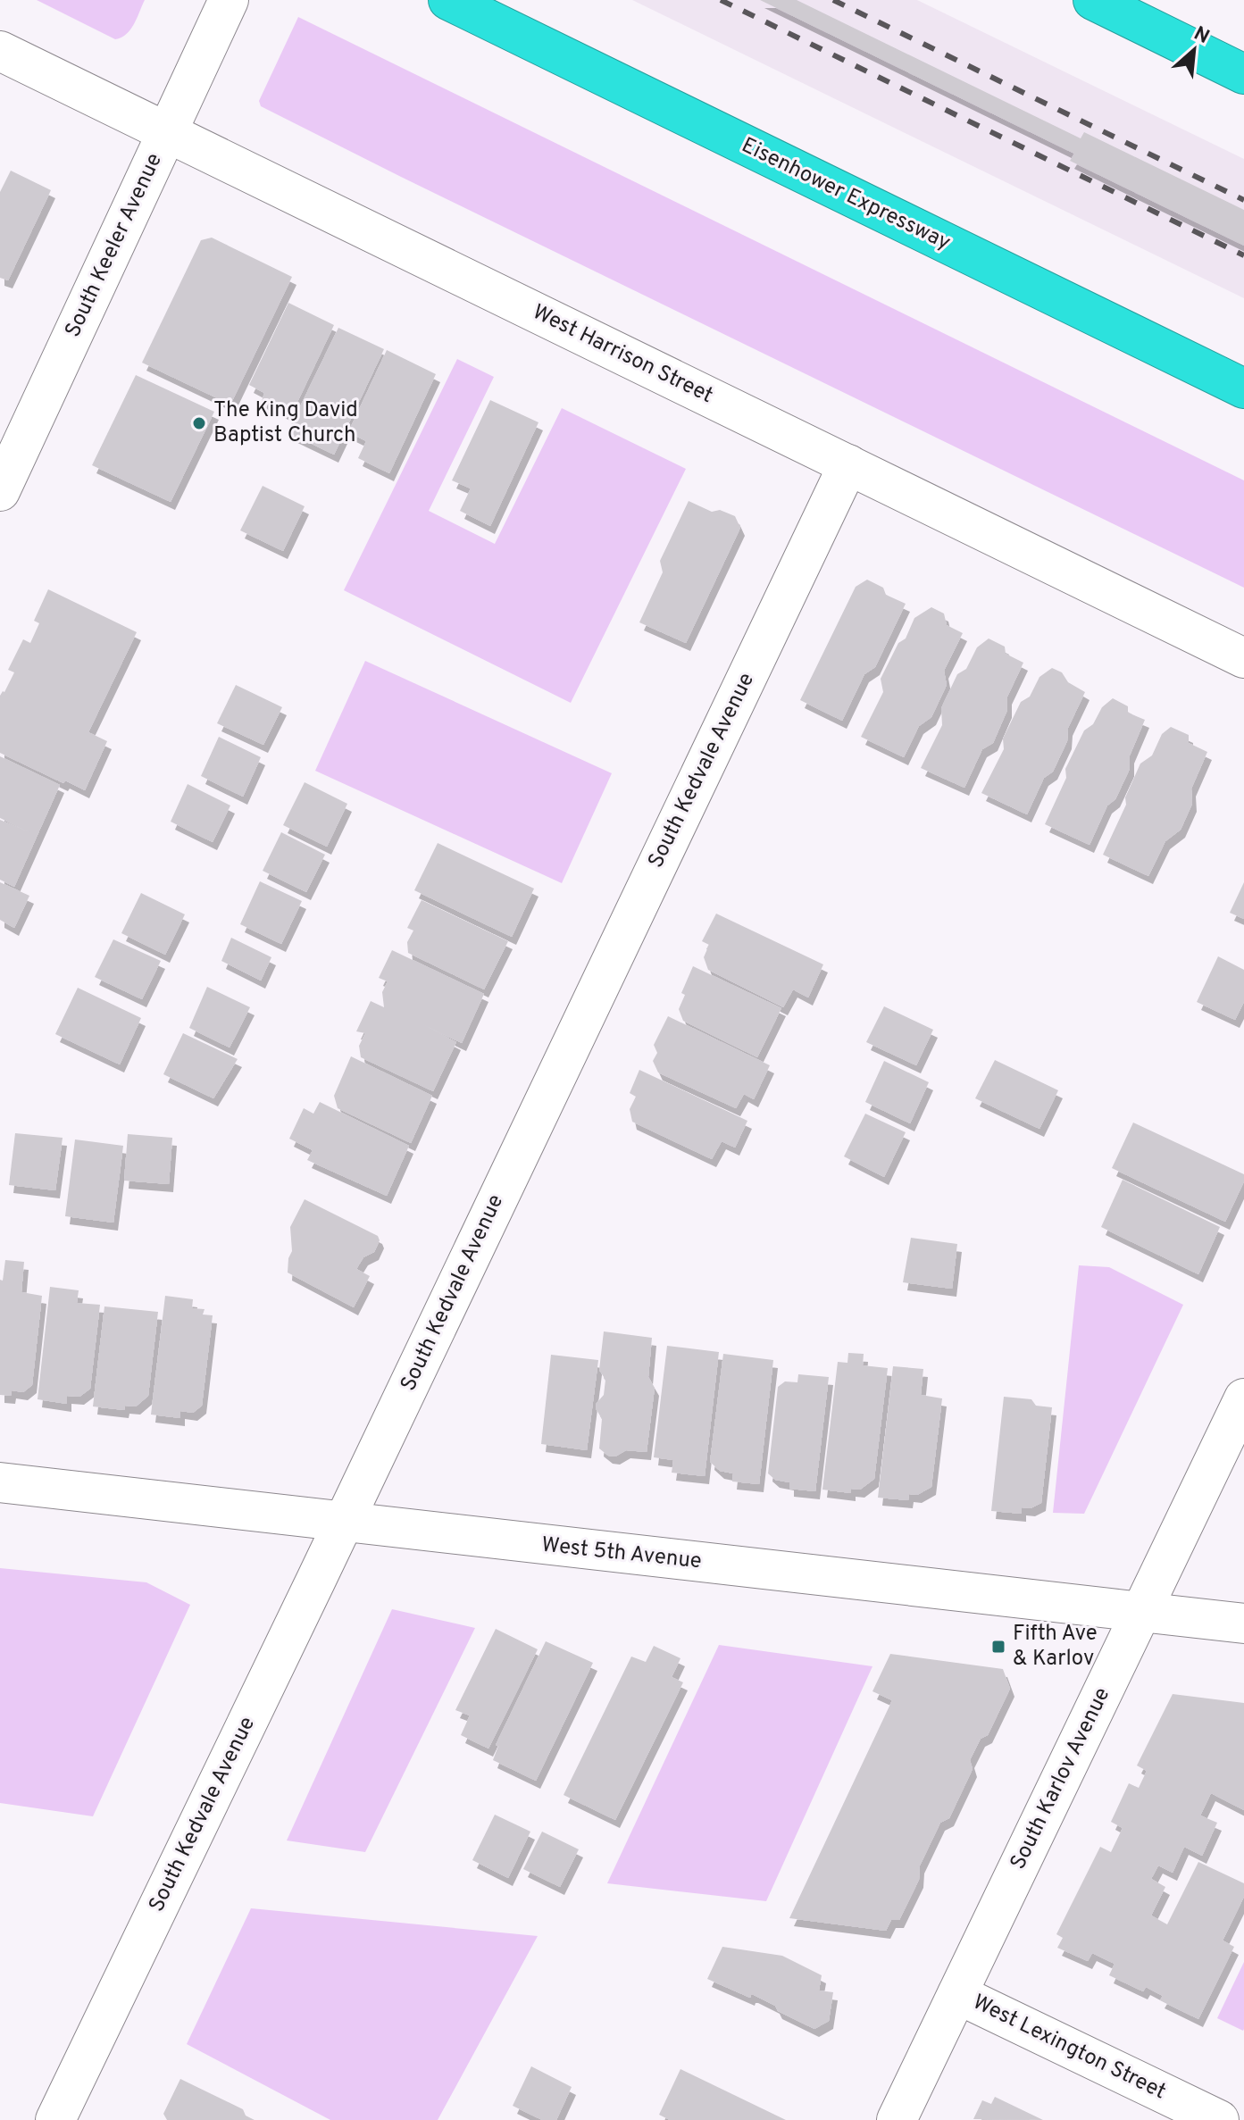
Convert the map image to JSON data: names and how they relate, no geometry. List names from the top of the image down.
{
  "streets": {
    "highway": ["Eisenhower Expressway"],
    "street": [
      "South Keeler Avenue",
      "West Harrison Street",
      "South Kedvale Avenue",
      "West 5th Avenue",
      "South Karlov Avenue",
      "West Lexington Street"
    ]
  },
  "crossings": [
    ["South Keeler Avenue", "West Harrison Street"],
    ["West Harrison Street", "South Kedvale Avenue"],
    ["South Kedvale Avenue", "West 5th Avenue"],
    ["West 5th Avenue", "South Karlov Avenue"],
    ["South Karlov Avenue", "West Lexington Street"]
  ],
  "places": {
    "other": ["The King David Baptist Church"],
    "transit": ["Fifth Ave & Karlov"]
  },
  "north": "top right"
}
